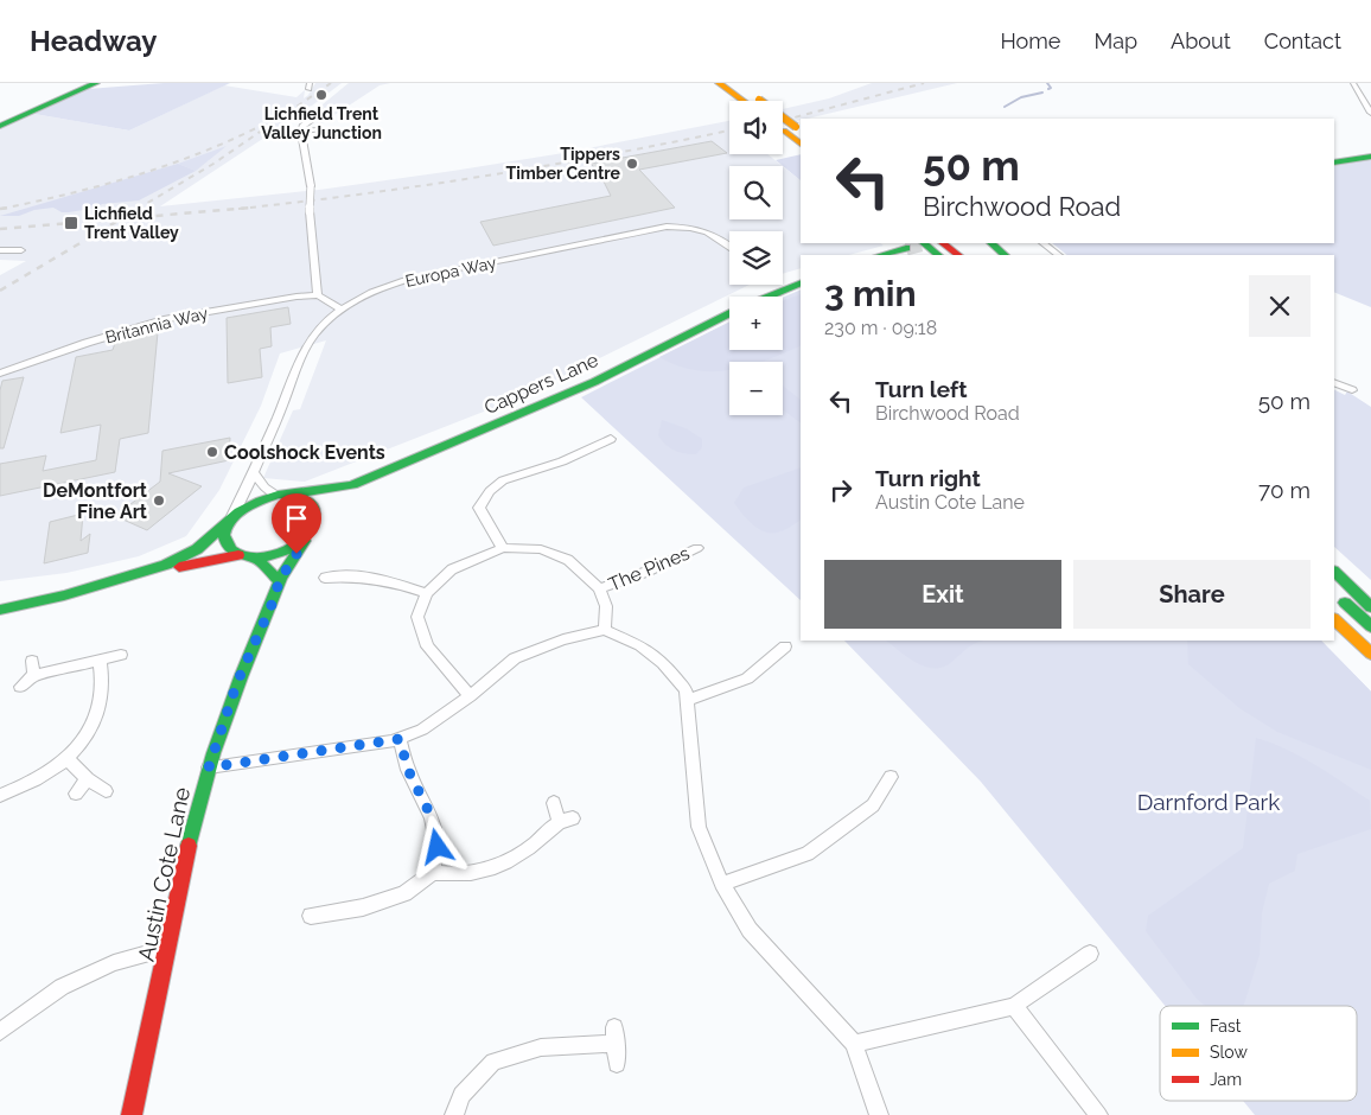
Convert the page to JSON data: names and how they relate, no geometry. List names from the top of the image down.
{
  "streets": {
    "main road": ["Cappers Lane", "Austin Cote Lane"],
    "street": ["Europa Way", "Britannia Way", "The Pines"]
  },
  "crossings": [
    ["Europa Way", "Cappers Lane"],
    ["Cappers Lane", "Austin Cote Lane"]
  ],
  "parks": ["Darnford Park"],
  "places": {
    "other": [
      "Lichfield Trent Valley Junction",
      "Tippers Timber Centre",
      "Coolshock Events",
      "DeMontfort Fine Art"
    ],
    "transit": ["Lichfield Trent Valley"]
  },
  "legend": ["Fast", "Slow", "Jam"],
  "page": {
    "header": "Headway",
    "nav": [
      "Home",
      "Map",
      "About",
      "Contact"
    ],
    "map_buttons": ["+", "−"],
    "turn": ["50 m", "Birchwood Road"],
    "heading": ["3 min", "230 m · 09:18"],
    "list": [
      {
        "name": "Turn left",
        "note": "Birchwood Road",
        "value": "50 m"
      },
      {
        "name": "Turn right",
        "note": "Austin Cote Lane",
        "value": "70 m"
      }
    ],
    "buttons": ["Exit", "Share"]
  }
}
